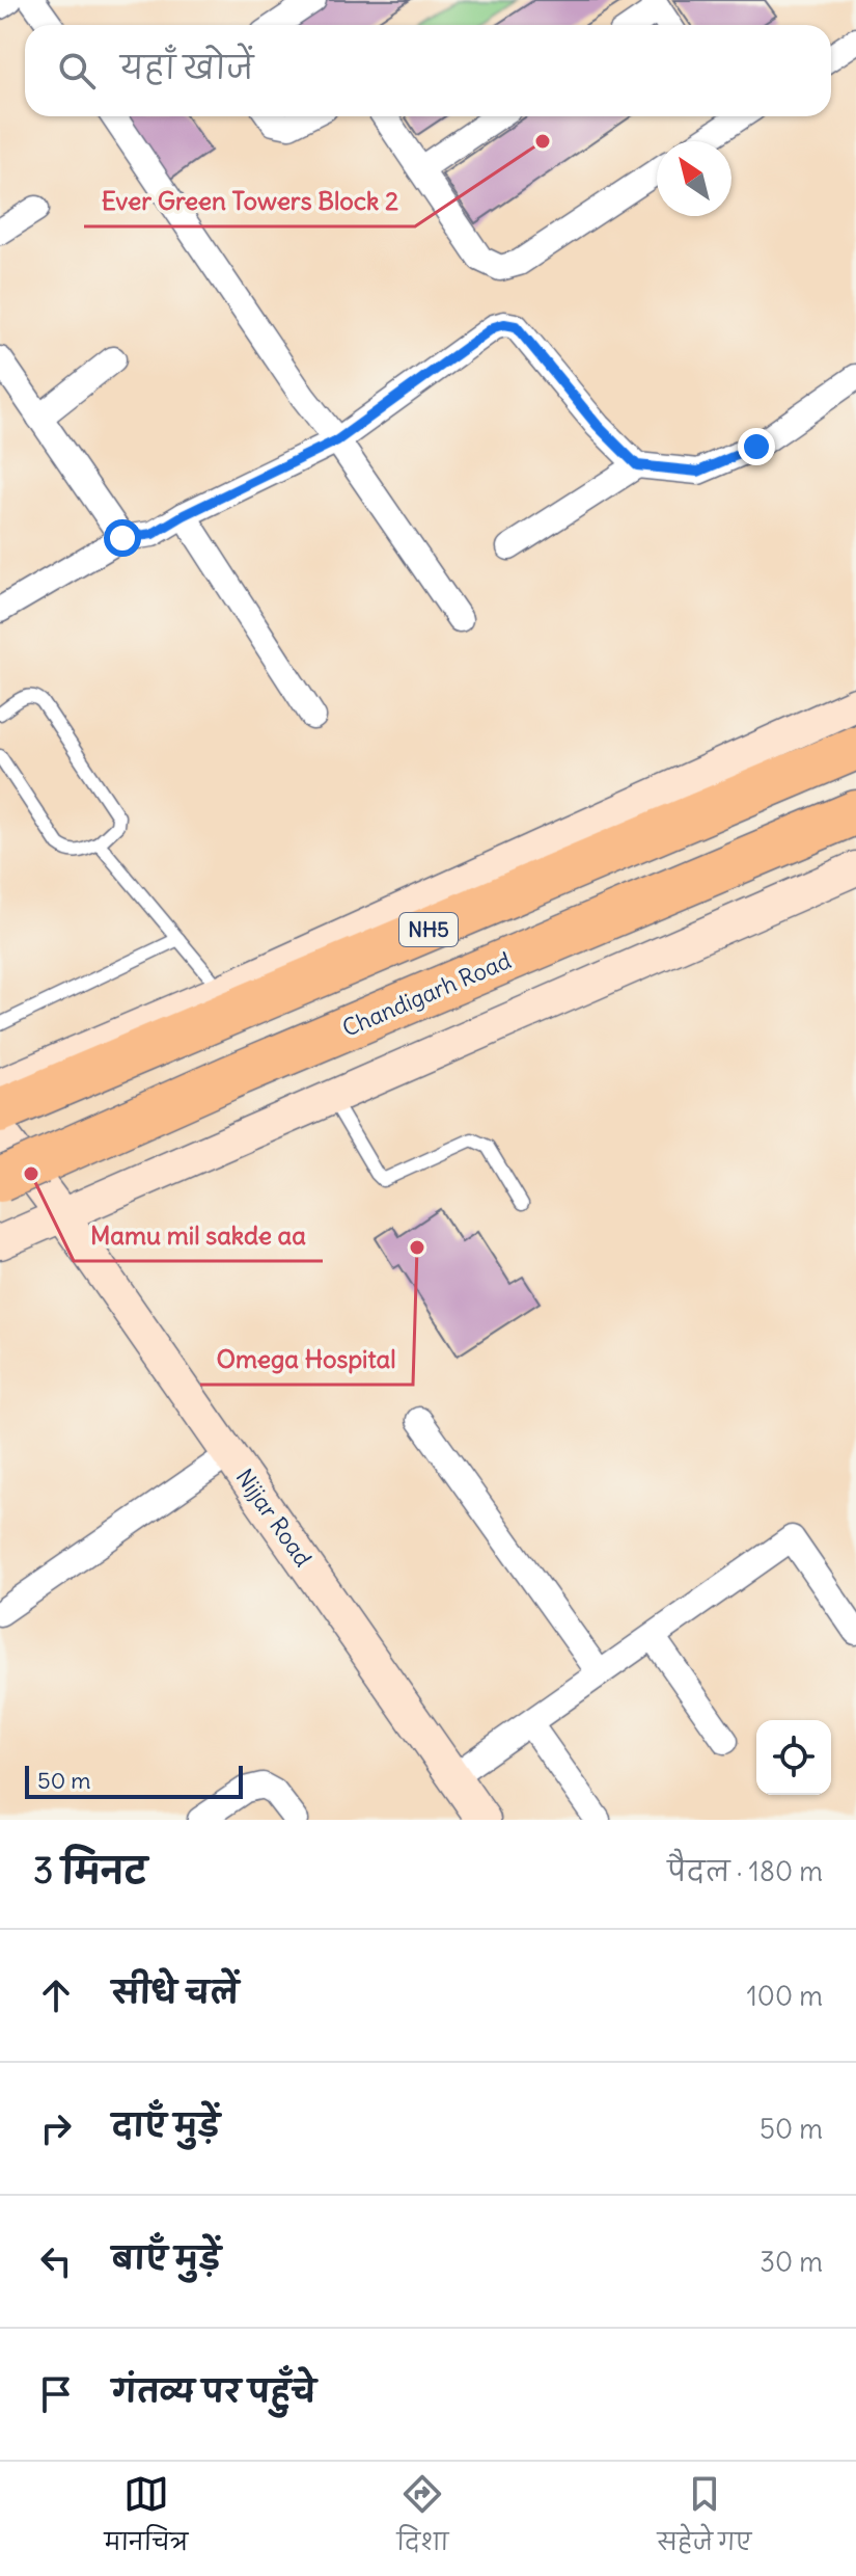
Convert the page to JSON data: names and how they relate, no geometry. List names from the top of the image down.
{
  "streets": {
    "highway": ["NH5", "Chandigarh Road"],
    "main road": ["Nijjar Road"]
  },
  "places": ["Ever Green Towers Block 2", "Mamu mil sakde aa", "Omega Hospital"],
  "scale_bar": "50 m",
  "north": "top left",
  "page": {
    "search": "यहाँ खोजें",
    "scale": "50 m",
    "heading": ["3 मिनट", "पैदल · 180 m"],
    "list": [
      ["सीधे चलें", "100 m"],
      ["दाएँ मुड़ें", "50 m"],
      ["बाएँ मुड़ें", "30 m"],
      "गंतव्य पर पहुँचे"
    ],
    "nav": ["मानचित्र", "दिशा", "सहेजे गए"]
  }
}
